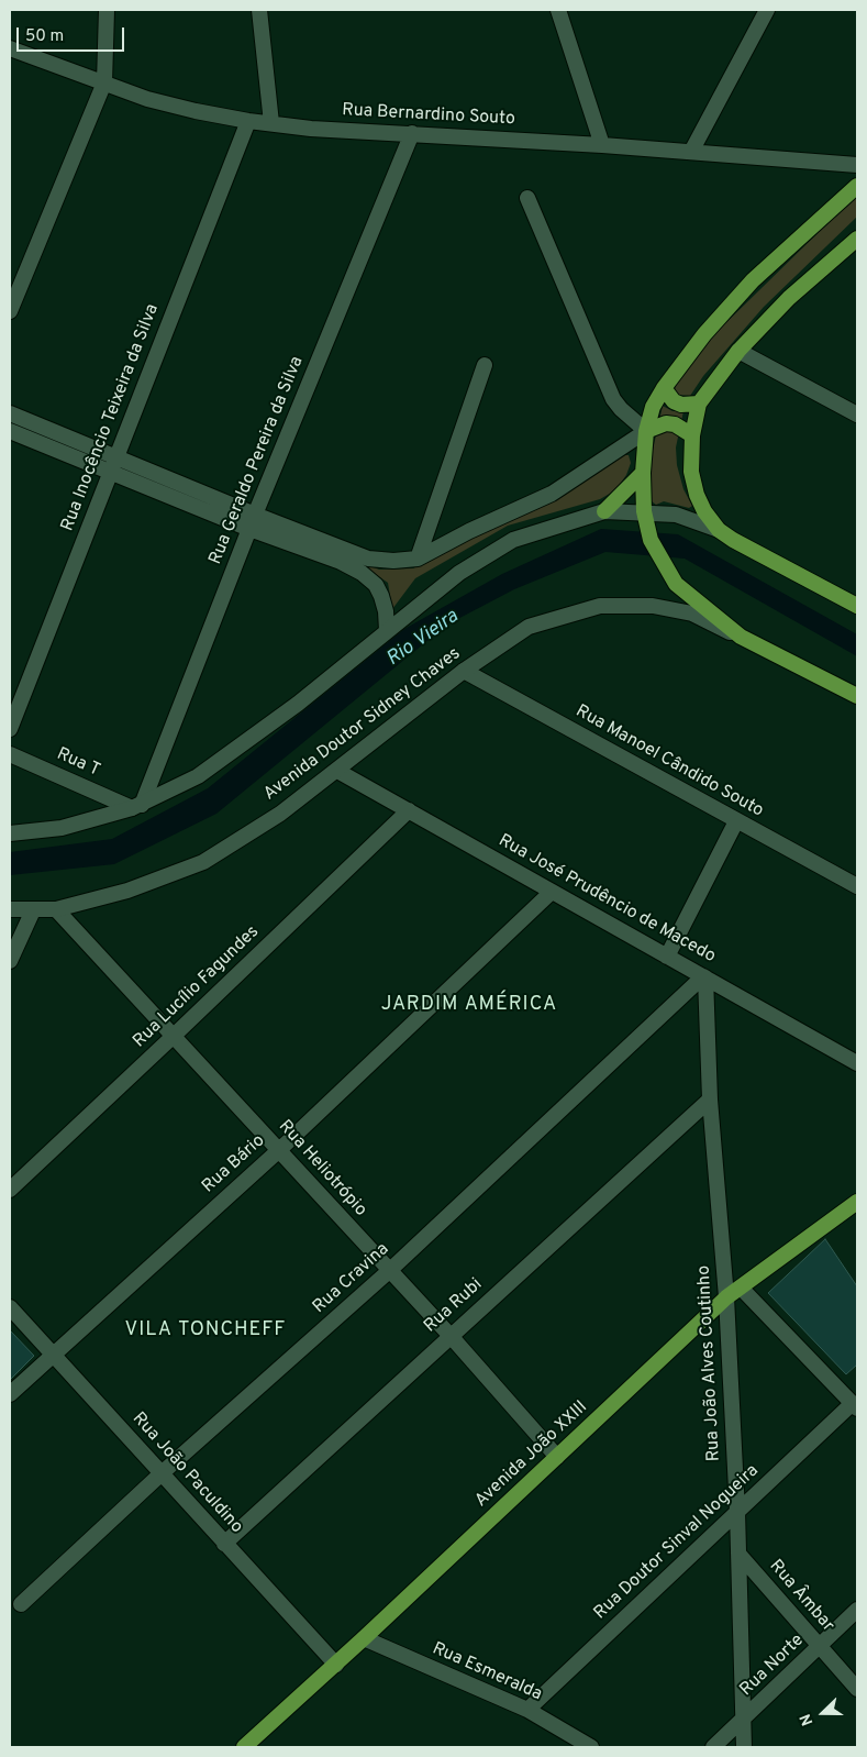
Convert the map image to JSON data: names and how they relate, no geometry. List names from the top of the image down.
{
  "streets": {
    "main road": ["Avenida João XXIII"],
    "street": [
      "Rua Bernardino Souto",
      "Rua Inocêncio Teixeira da Silva",
      "Rua Geraldo Pereira da Silva",
      "Avenida Doutor Sidney Chaves",
      "Rua Manoel Cândido Souto",
      "Rua T",
      "Rua José Prudêncio de Macedo",
      "Rua Lucílio Fagundes",
      "Rua Bário",
      "Rua Heliotrópio",
      "Rua Cravina",
      "Rua Rubi",
      "Rua João Alves Coutinho",
      "Rua João Paculdino",
      "Rua Doutor Sinval Nogueira",
      "Rua Âmbar",
      "Rua Norte",
      "Rua Esmeralda"
    ]
  },
  "crossings": [
    ["Rua Bernardino Souto", "Rua Inocêncio Teixeira da Silva"],
    ["Rua Bernardino Souto", "Rua Geraldo Pereira da Silva"],
    ["Rua Geraldo Pereira da Silva", "Rua T"],
    ["Avenida Doutor Sidney Chaves", "Rua Manoel Cândido Souto"],
    ["Avenida Doutor Sidney Chaves", "Rua José Prudêncio de Macedo"],
    ["Avenida Doutor Sidney Chaves", "Rua Heliotrópio"],
    ["Rua José Prudêncio de Macedo", "Rua Lucílio Fagundes"],
    ["Rua José Prudêncio de Macedo", "Rua Bário"],
    ["Rua José Prudêncio de Macedo", "Rua Cravina"],
    ["Rua José Prudêncio de Macedo", "Rua João Alves Coutinho"],
    ["Rua Lucílio Fagundes", "Rua Heliotrópio"],
    ["Rua Bário", "Rua Heliotrópio"],
    ["Rua Bário", "Rua João Paculdino"],
    ["Rua Heliotrópio", "Rua Cravina"],
    ["Rua Heliotrópio", "Rua Rubi"],
    ["Rua Heliotrópio", "Avenida João XXIII"],
    ["Rua Cravina", "Rua João Alves Coutinho"],
    ["Rua Cravina", "Rua João Paculdino"],
    ["Rua Rubi", "Rua João Alves Coutinho"],
    ["Rua Rubi", "Rua João Paculdino"],
    ["Rua João Alves Coutinho", "Avenida João XXIII"],
    ["Rua João Alves Coutinho", "Rua Doutor Sinval Nogueira"],
    ["Rua João Alves Coutinho", "Rua Âmbar"],
    ["Rua João Alves Coutinho", "Rua Norte"],
    ["Avenida João XXIII", "Rua João Paculdino"],
    ["Avenida João XXIII", "Rua Esmeralda"],
    ["Rua Doutor Sinval Nogueira", "Rua Esmeralda"],
    ["Rua Âmbar", "Rua Norte"]
  ],
  "districts": ["JARDIM AMÉRICA", "VILA TONCHEFF"],
  "water": ["Rio Vieira"],
  "scale_bar": "50 m",
  "north": "left"
}
